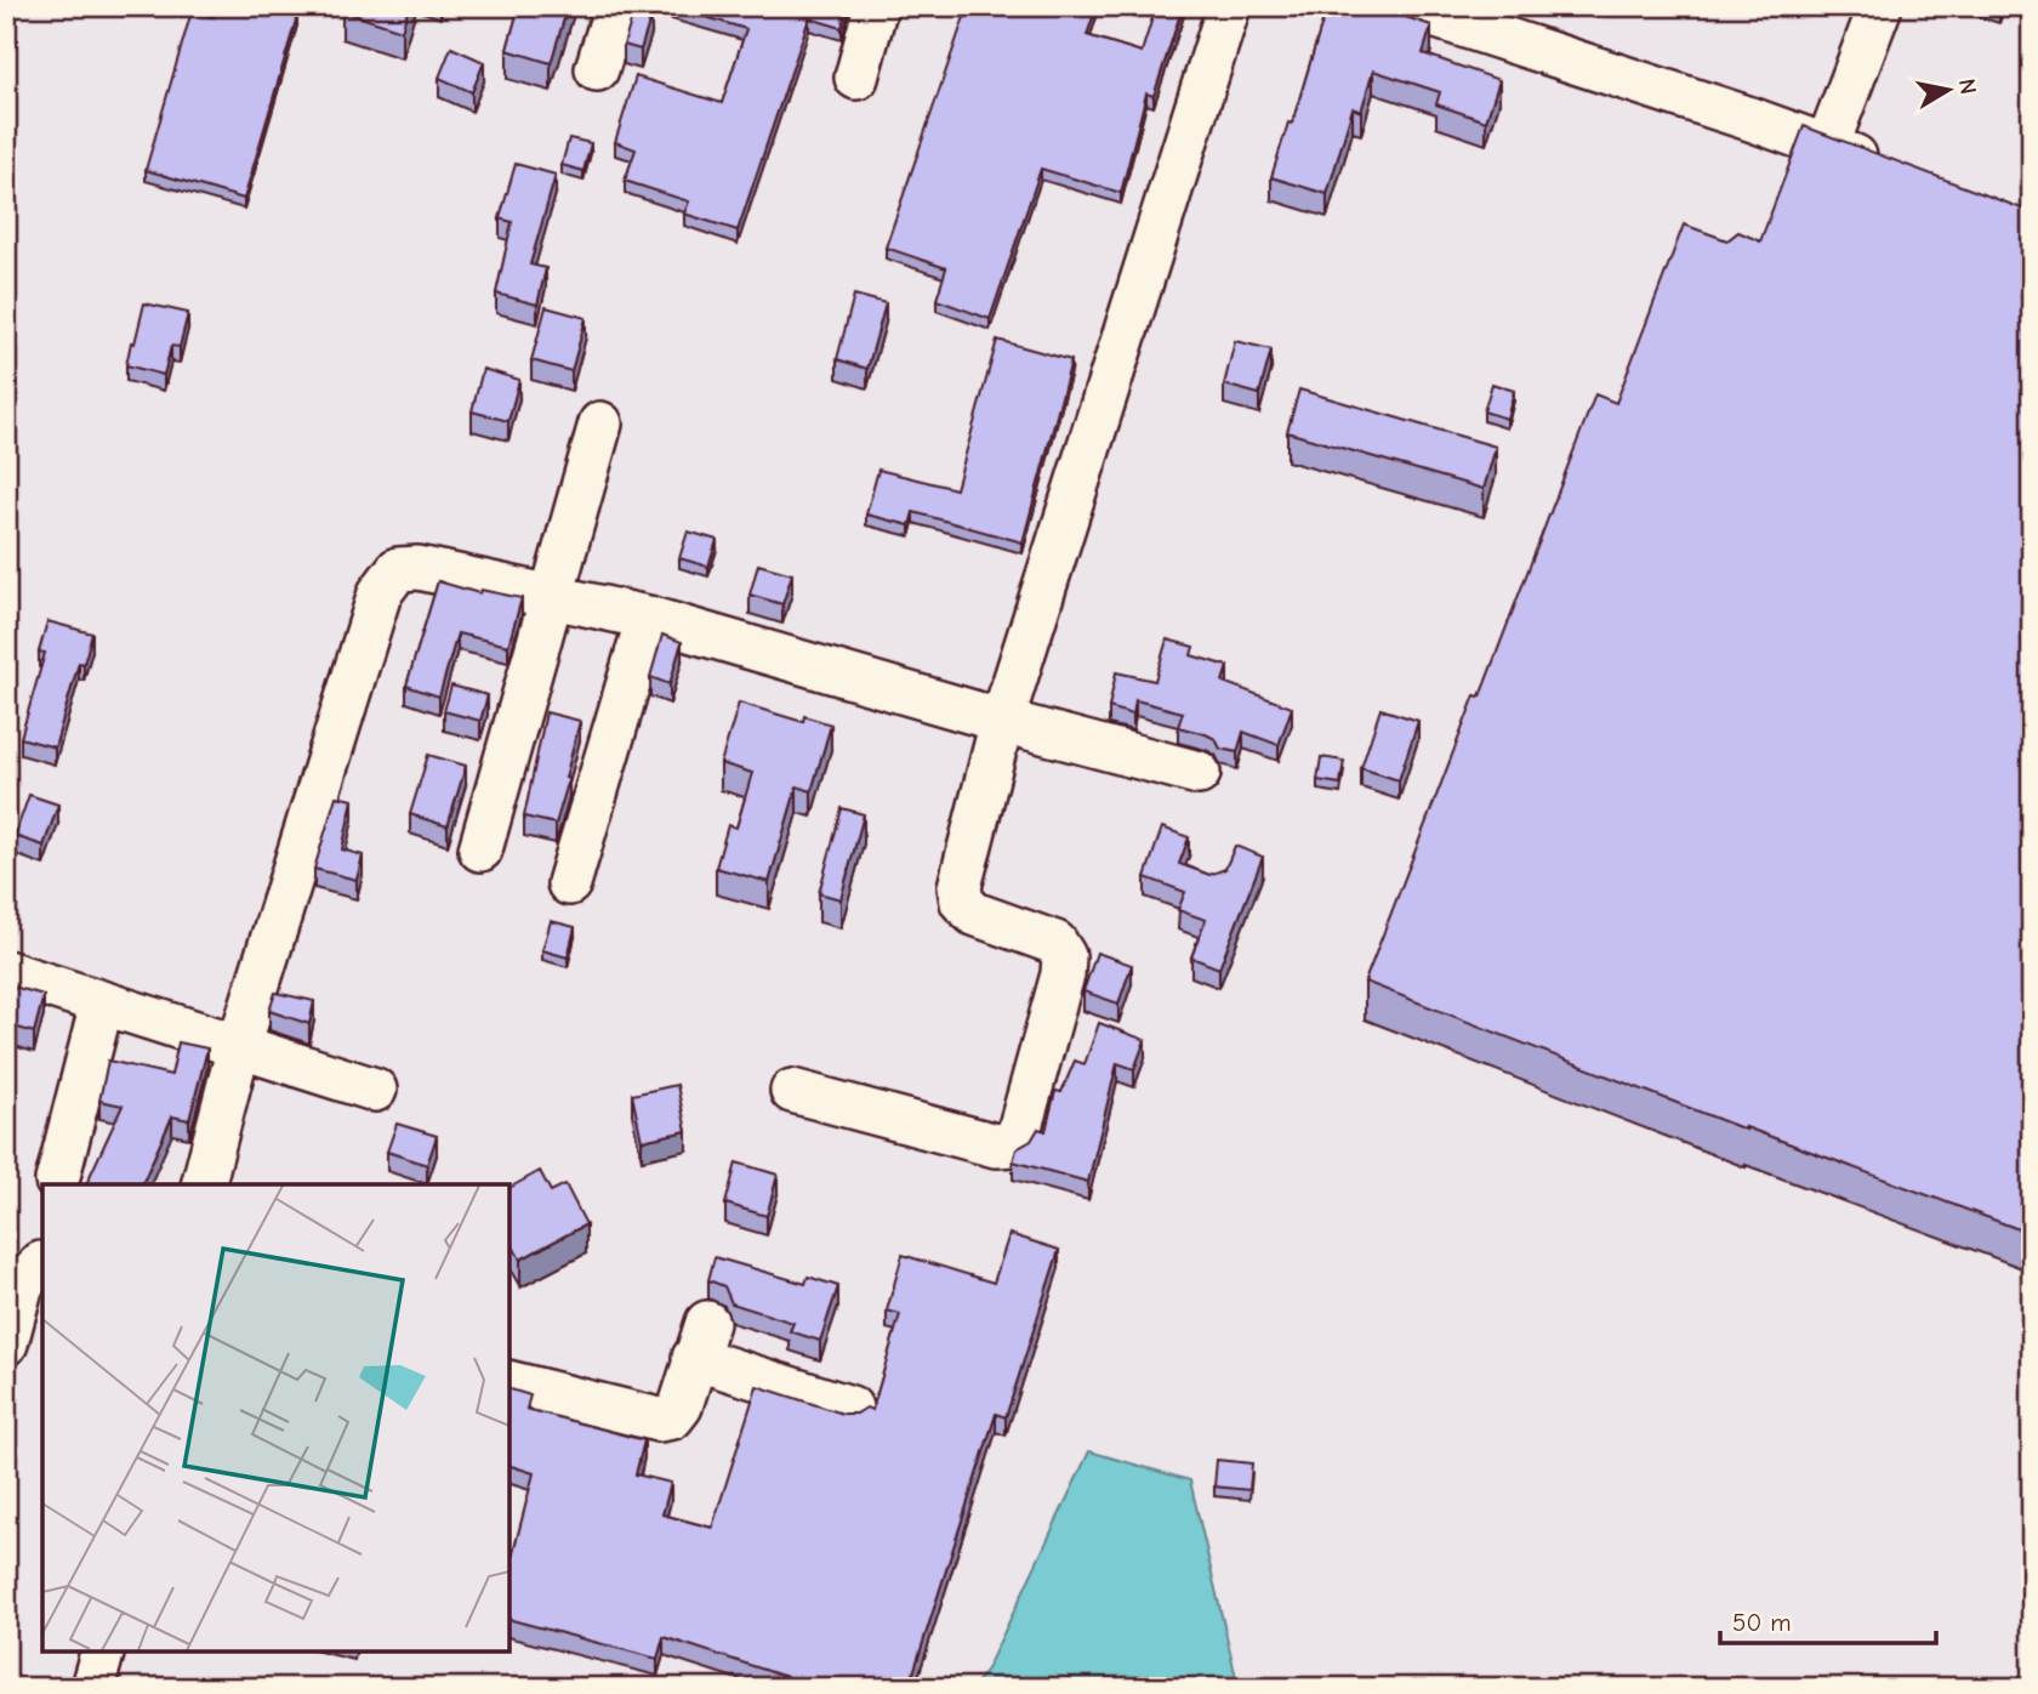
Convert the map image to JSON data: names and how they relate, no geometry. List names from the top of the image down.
{
  "scale_bar": "50 m",
  "north": "right"
}
